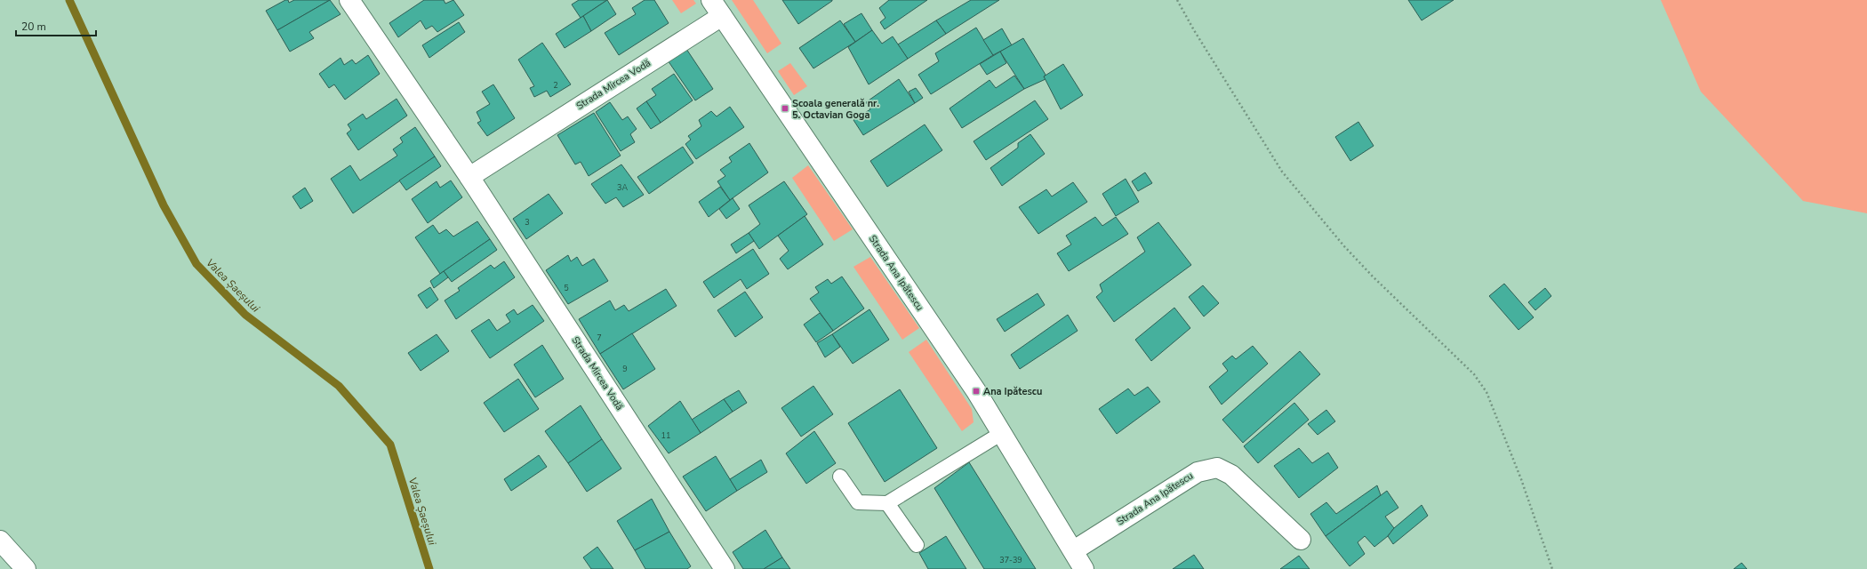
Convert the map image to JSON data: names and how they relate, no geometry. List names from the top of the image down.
{
  "streets": {
    "street": ["Strada Mircea Vodă", "Strada Ana Ipătescu"]
  },
  "crossings": [
    ["Strada Mircea Vodă", "Strada Ana Ipătescu"]
  ],
  "water": ["Valea Șaeșului"],
  "places": {
    "transit": ["Scoala generală nr. 5. Octavian Goga", "Ana Ipătescu"]
  },
  "house_numbers": [
    "2",
    "3A",
    "3",
    "5",
    "7",
    "9",
    "11",
    "37-39"
  ],
  "scale_bar": "20 m"
}
